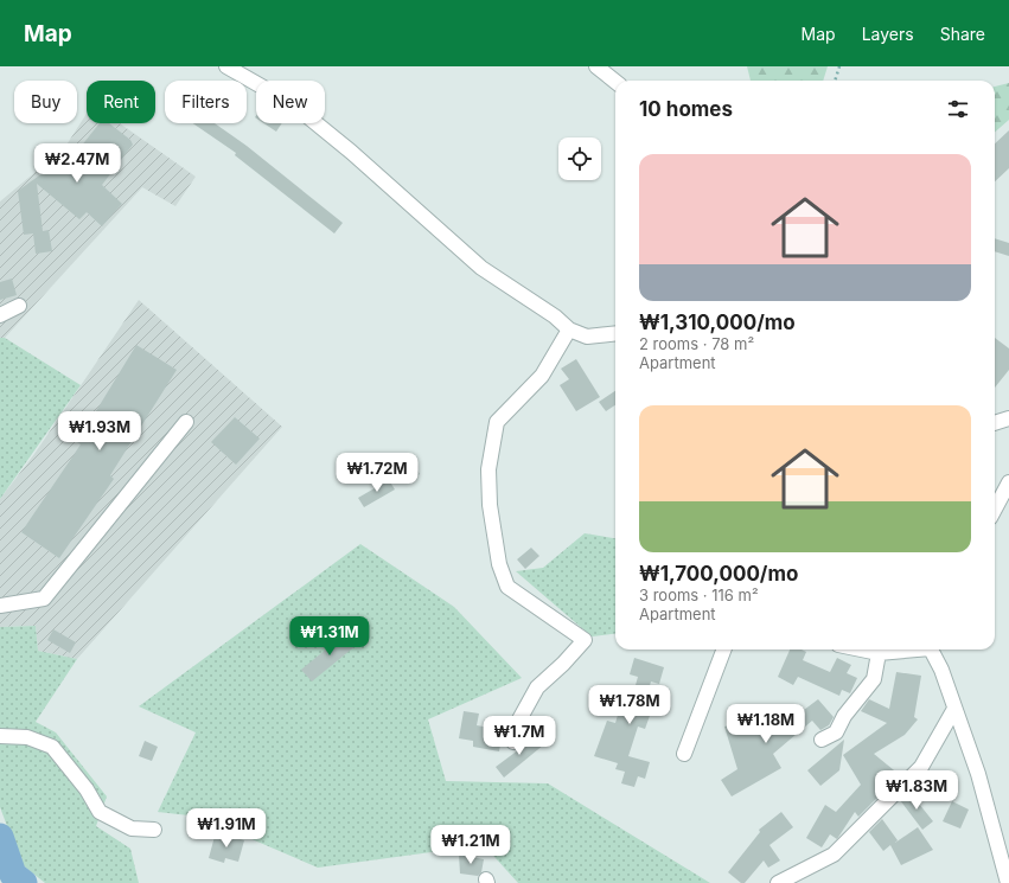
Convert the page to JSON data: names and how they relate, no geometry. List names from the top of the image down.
{
  "page": {
    "header": "Map",
    "nav": ["Map", "Layers", "Share"],
    "chip": [
      "Buy",
      "Rent",
      "Filters",
      "New"
    ],
    "heading": "10 homes",
    "list": [
      {
        "name": "₩1,310,000/mo",
        "note": "2 rooms · 78 m² · Apartment"
      },
      {
        "name": "₩1,700,000/mo",
        "note": "3 rooms · 116 m² · Apartment"
      }
    ],
    "price": [
      "₩2.47M",
      "₩1.93M",
      "₩1.72M",
      "₩1.31M",
      "₩1.78M",
      "₩1.18M",
      "₩1.7M",
      "₩1.83M",
      "₩1.91M",
      "₩1.21M"
    ]
  }
}
